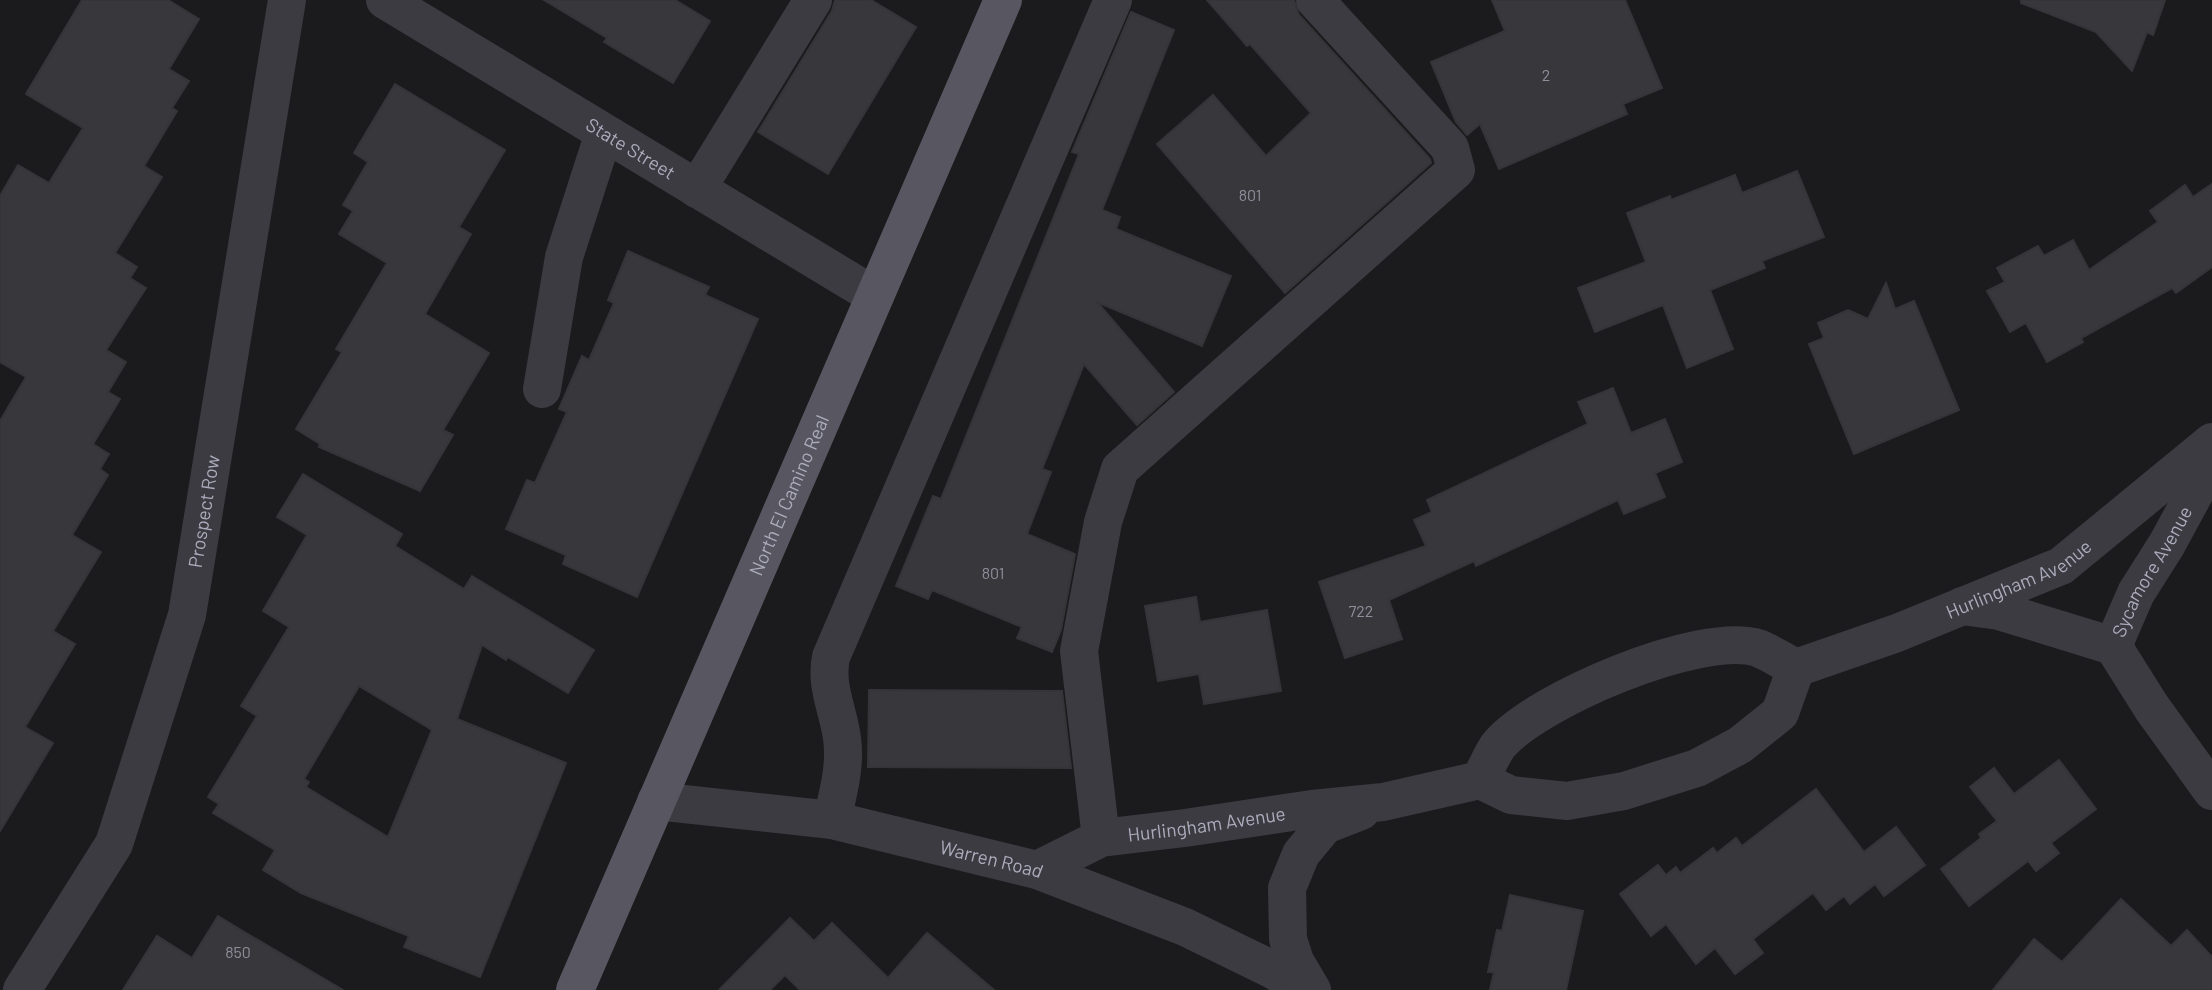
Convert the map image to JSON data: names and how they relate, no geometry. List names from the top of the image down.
{
  "streets": {
    "main road": ["North El Camino Real"],
    "street": [
      "State Street",
      "Prospect Row",
      "Sycamore Avenue",
      "Hurlingham Avenue",
      "Warren Road"
    ]
  },
  "crossings": [
    ["State Street", "North El Camino Real"],
    ["North El Camino Real", "Warren Road"],
    ["Sycamore Avenue", "Hurlingham Avenue"],
    ["Hurlingham Avenue", "Warren Road"]
  ],
  "house_numbers": [
    "2",
    "801",
    "801",
    "722",
    "850"
  ]
}
